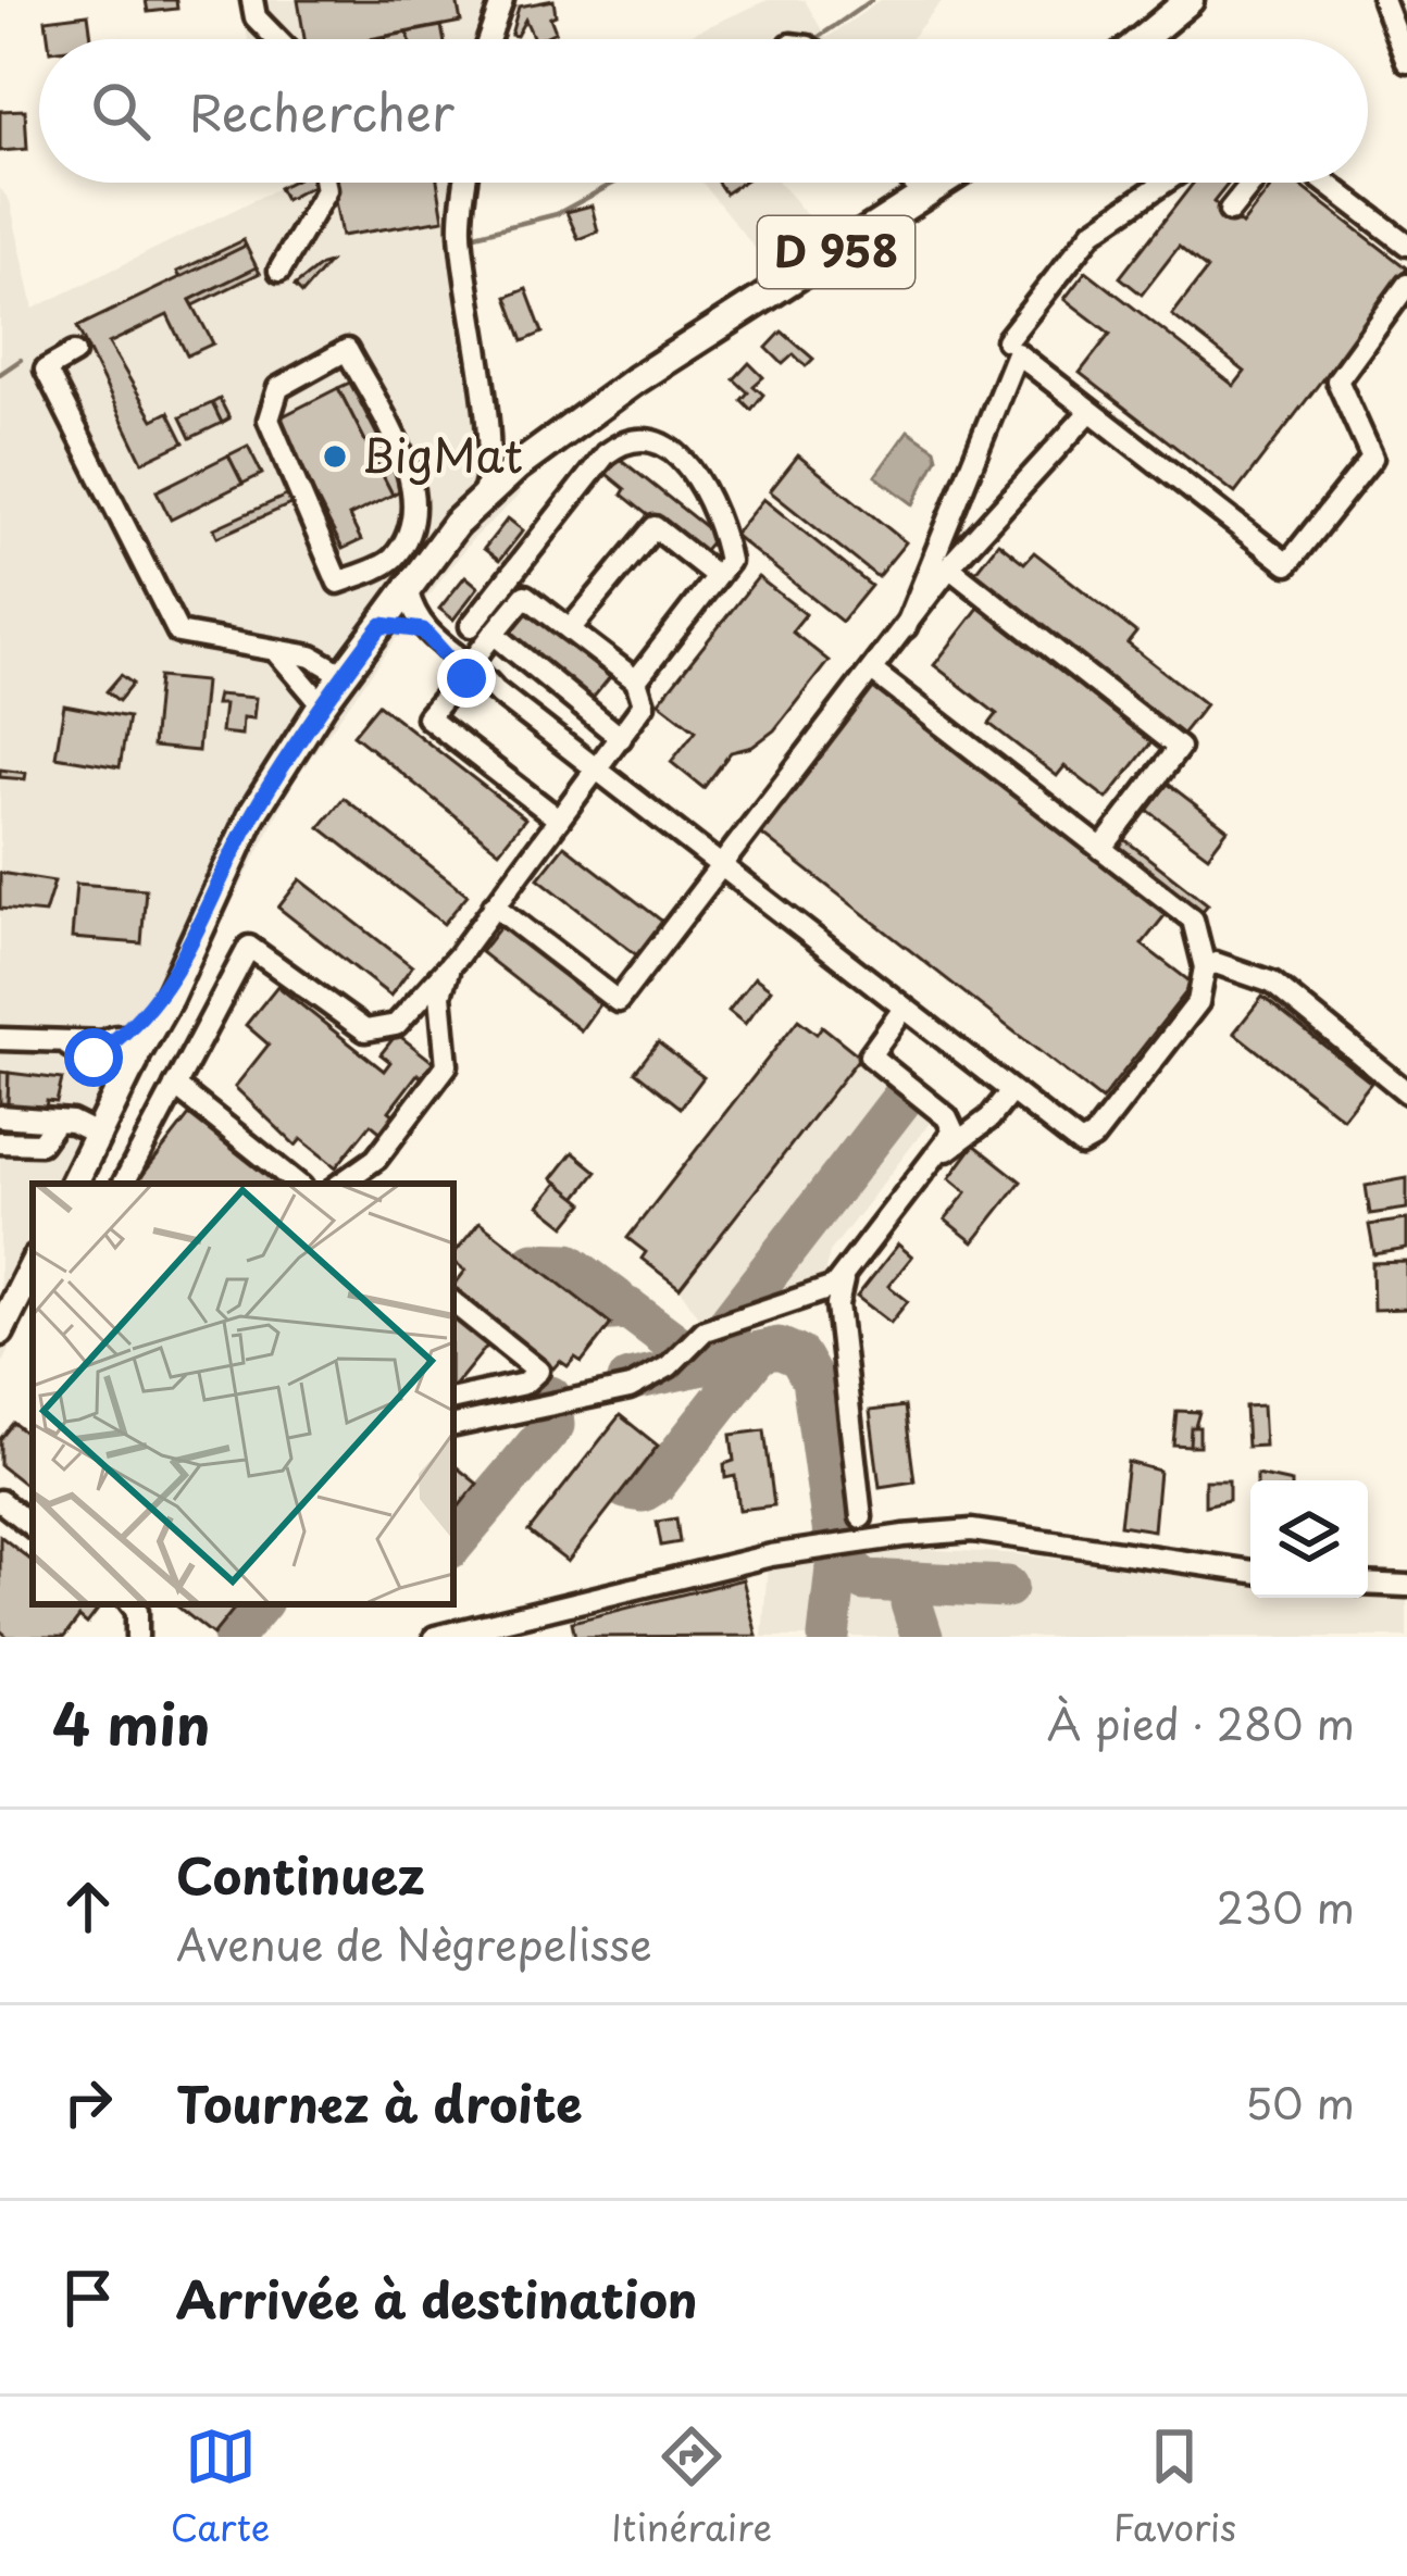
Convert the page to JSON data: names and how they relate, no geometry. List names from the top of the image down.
{
  "streets": {
    "main road": ["D 958"]
  },
  "places": ["BigMat"],
  "page": {
    "search": "Rechercher",
    "heading": ["4 min", "À pied · 280 m"],
    "list": [
      ["Continuez", "Avenue de Nègrepelisse", "230 m"],
      ["Tournez à droite", "50 m"],
      "Arrivée à destination"
    ],
    "nav": ["Carte", "Itinéraire", "Favoris"]
  }
}
